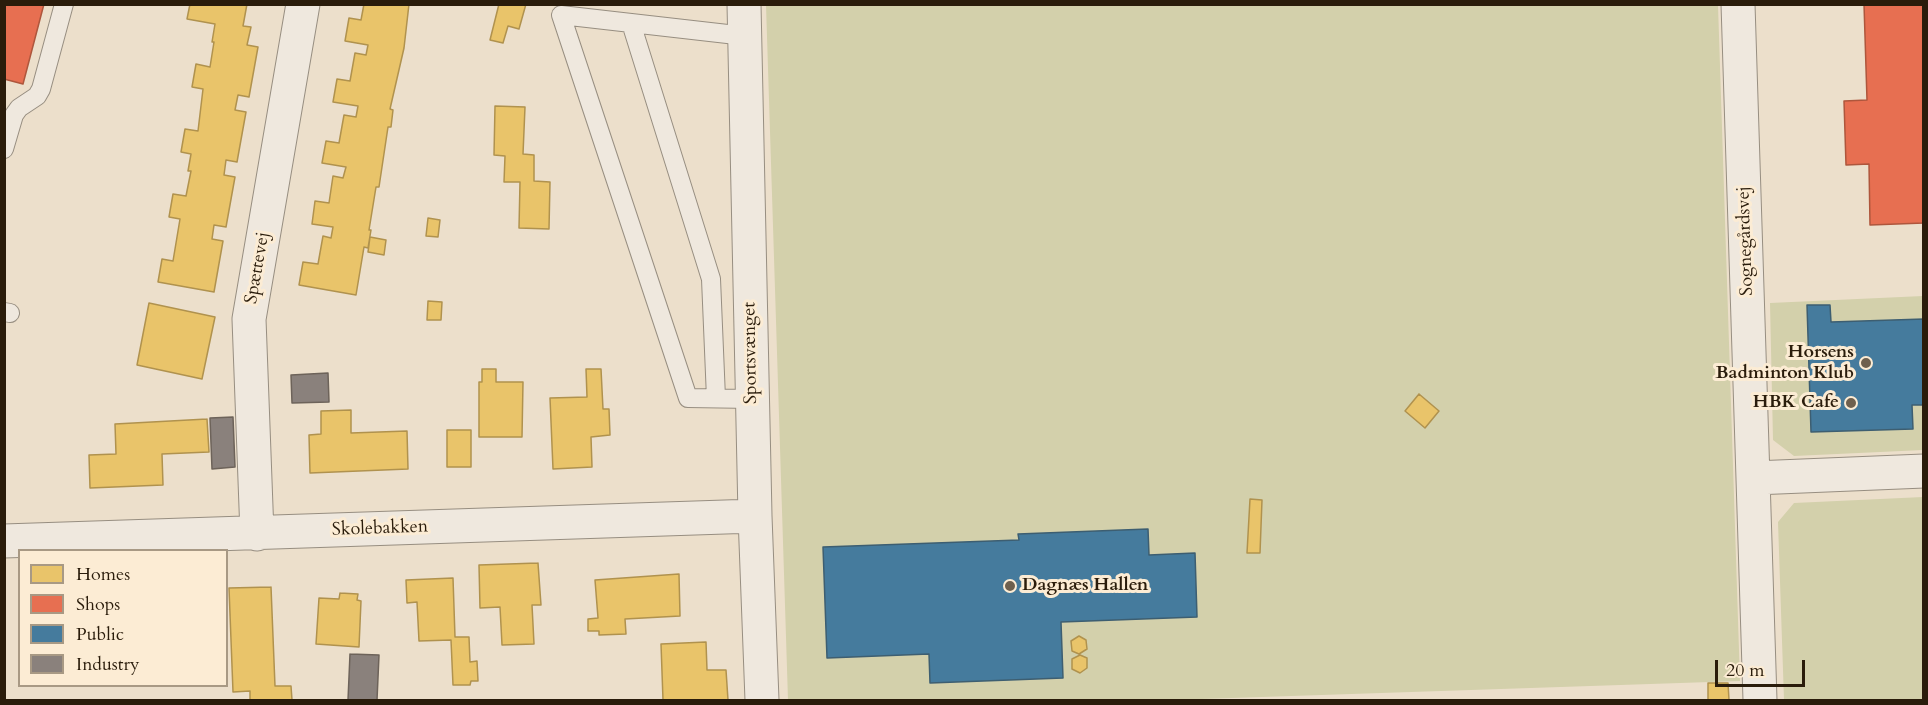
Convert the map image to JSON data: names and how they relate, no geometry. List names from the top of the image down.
{
  "streets": {
    "street": [
      "Sognegårdsvej",
      "Spættevej",
      "Sportsvænget",
      "Skolebakken"
    ]
  },
  "crossings": [
    ["Spættevej", "Skolebakken"],
    ["Sportsvænget", "Skolebakken"]
  ],
  "places": ["Horsens Badminton Klub", "HBK Cafe", "Dagnæs Hallen"],
  "legend": [
    "Homes",
    "Shops",
    "Public",
    "Industry"
  ],
  "scale_bar": "20 m"
}
